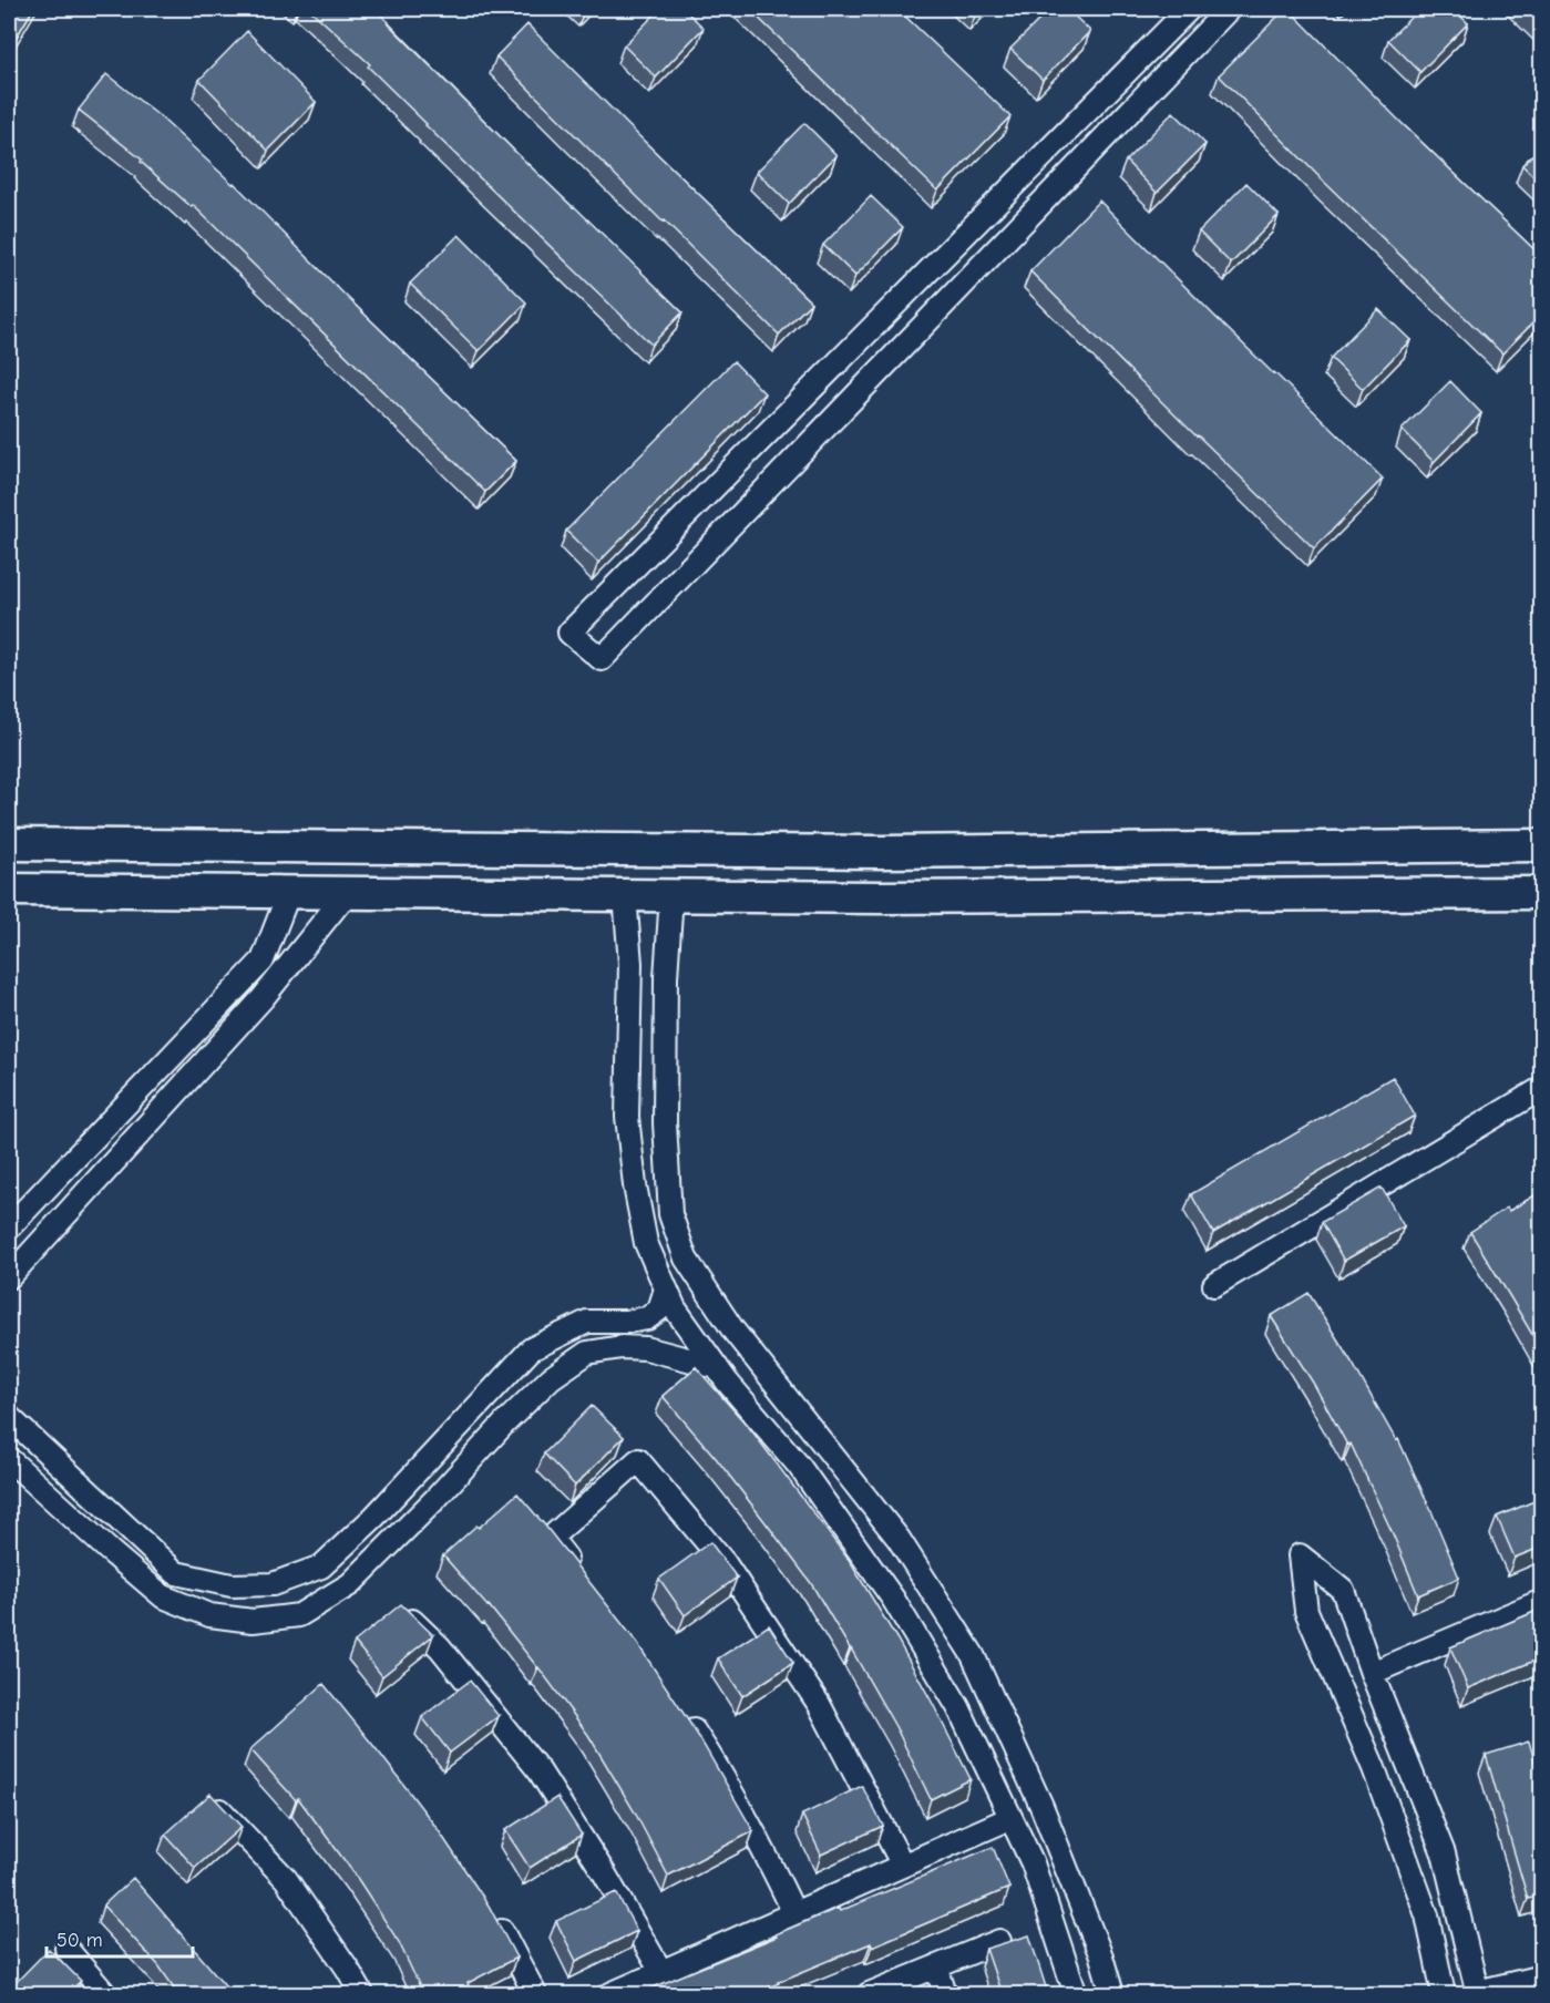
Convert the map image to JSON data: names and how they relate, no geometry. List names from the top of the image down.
{
  "scale_bar": "50 m"
}
